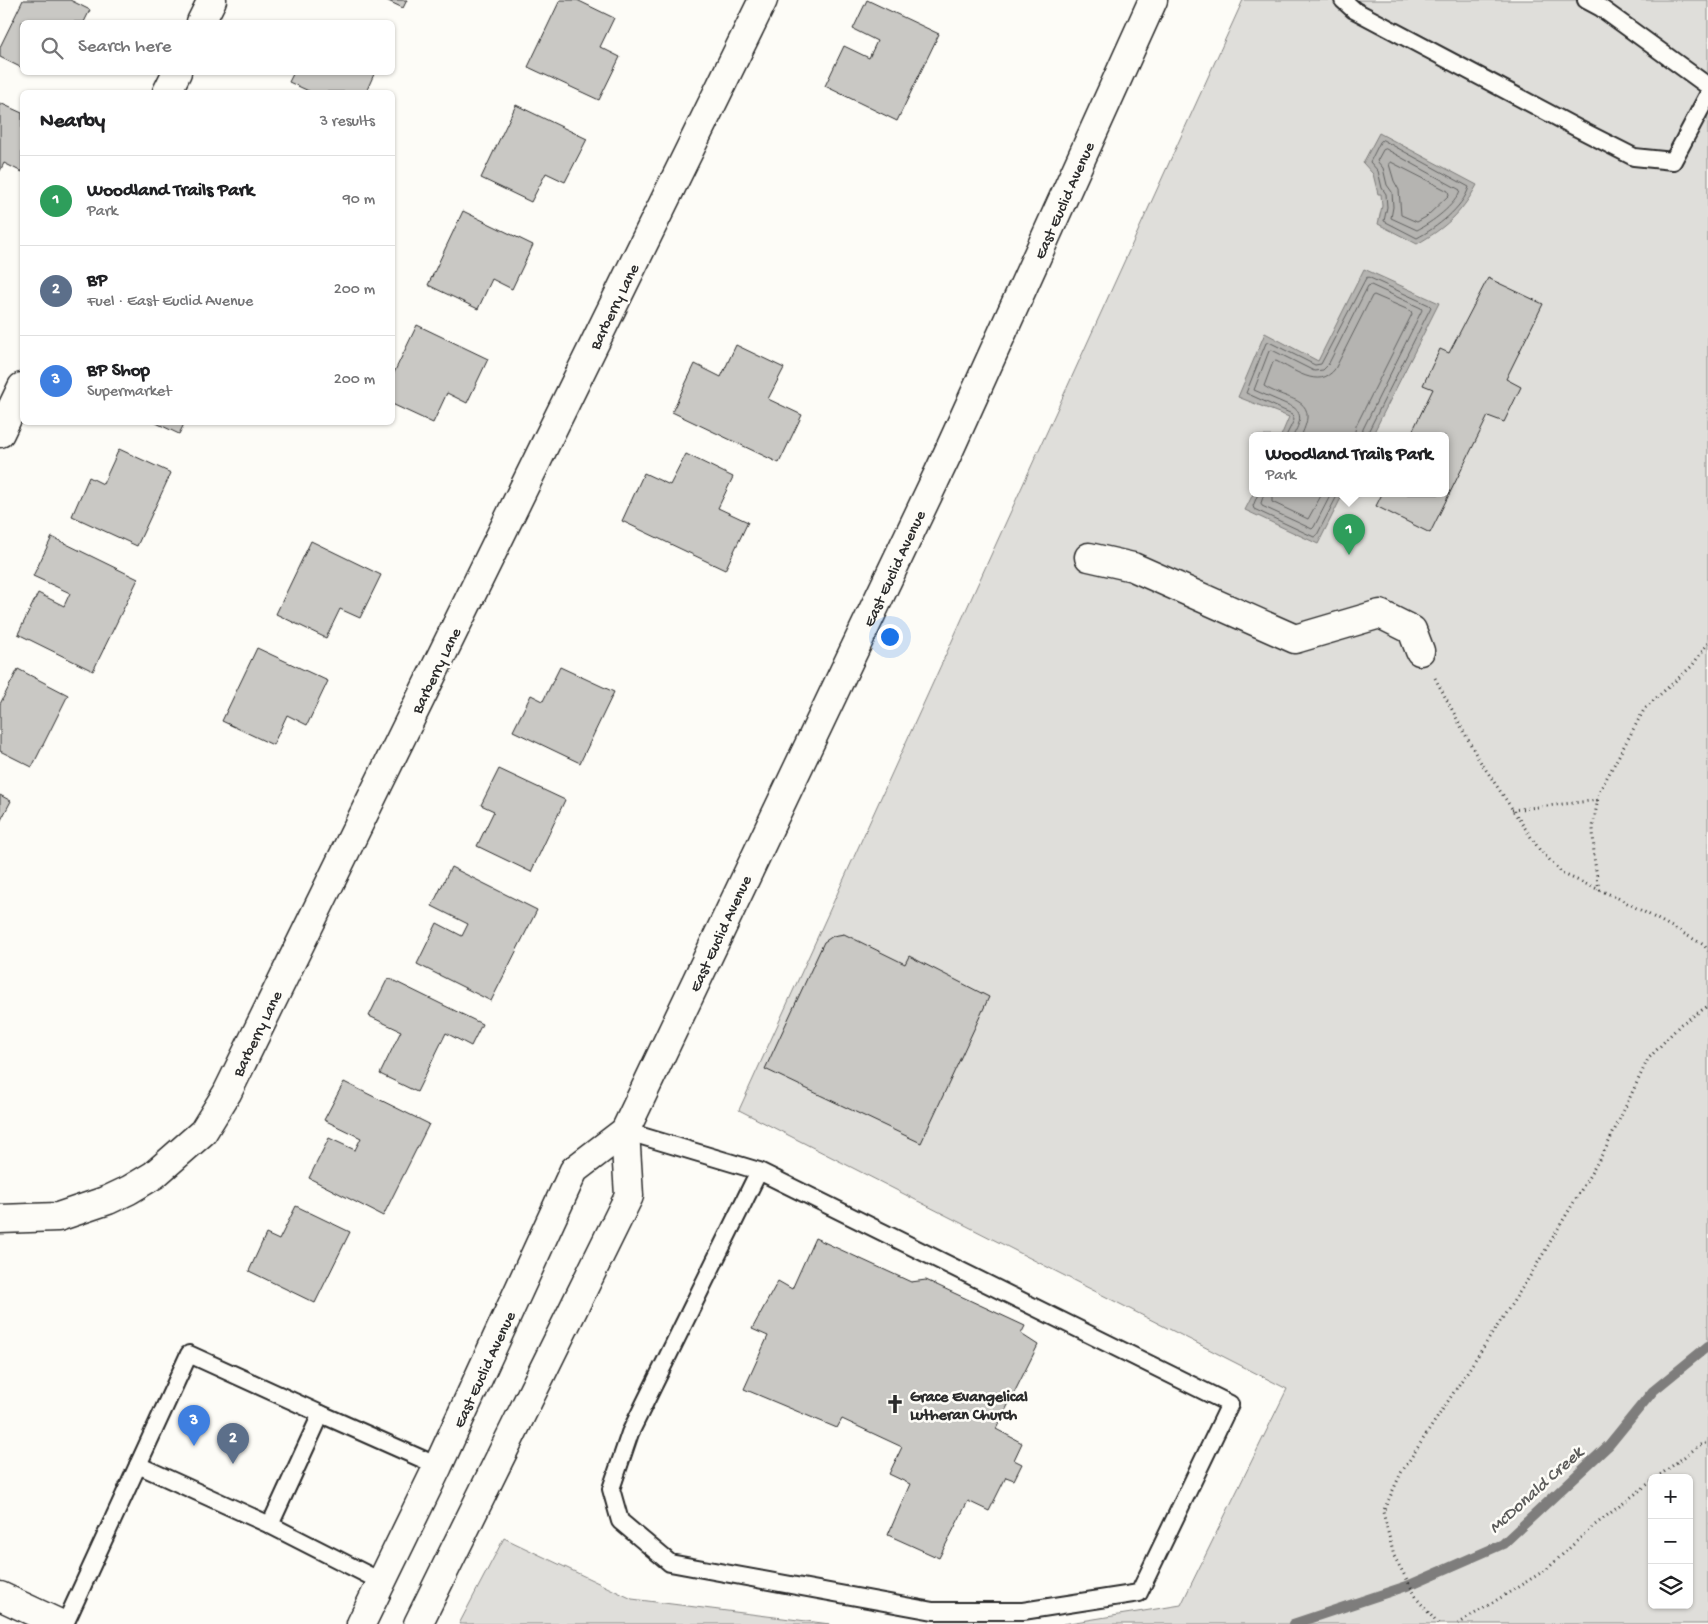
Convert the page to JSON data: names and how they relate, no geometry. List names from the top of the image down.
{
  "streets": {
    "main road": ["East Euclid Avenue", "Barberry Lane"]
  },
  "water": ["McDonald Creek"],
  "places": {
    "church": ["Grace Evangelical Lutheran Church"]
  },
  "page": {
    "search": "Search here",
    "heading": ["Nearby", "3 results"],
    "list": [
      {
        "mark": "1",
        "name": "Woodland Trails Park",
        "note": "Park",
        "value": "90 m"
      },
      {
        "mark": "2",
        "name": "BP",
        "note": "Fuel · East Euclid Avenue",
        "value": "200 m"
      },
      {
        "mark": "3",
        "name": "BP Shop",
        "note": "Supermarket",
        "value": "200 m"
      }
    ],
    "popup": ["Woodland Trails Park", "Park"],
    "pins": ["1", "3", "2"],
    "map_buttons": ["+", "−"]
  }
}
